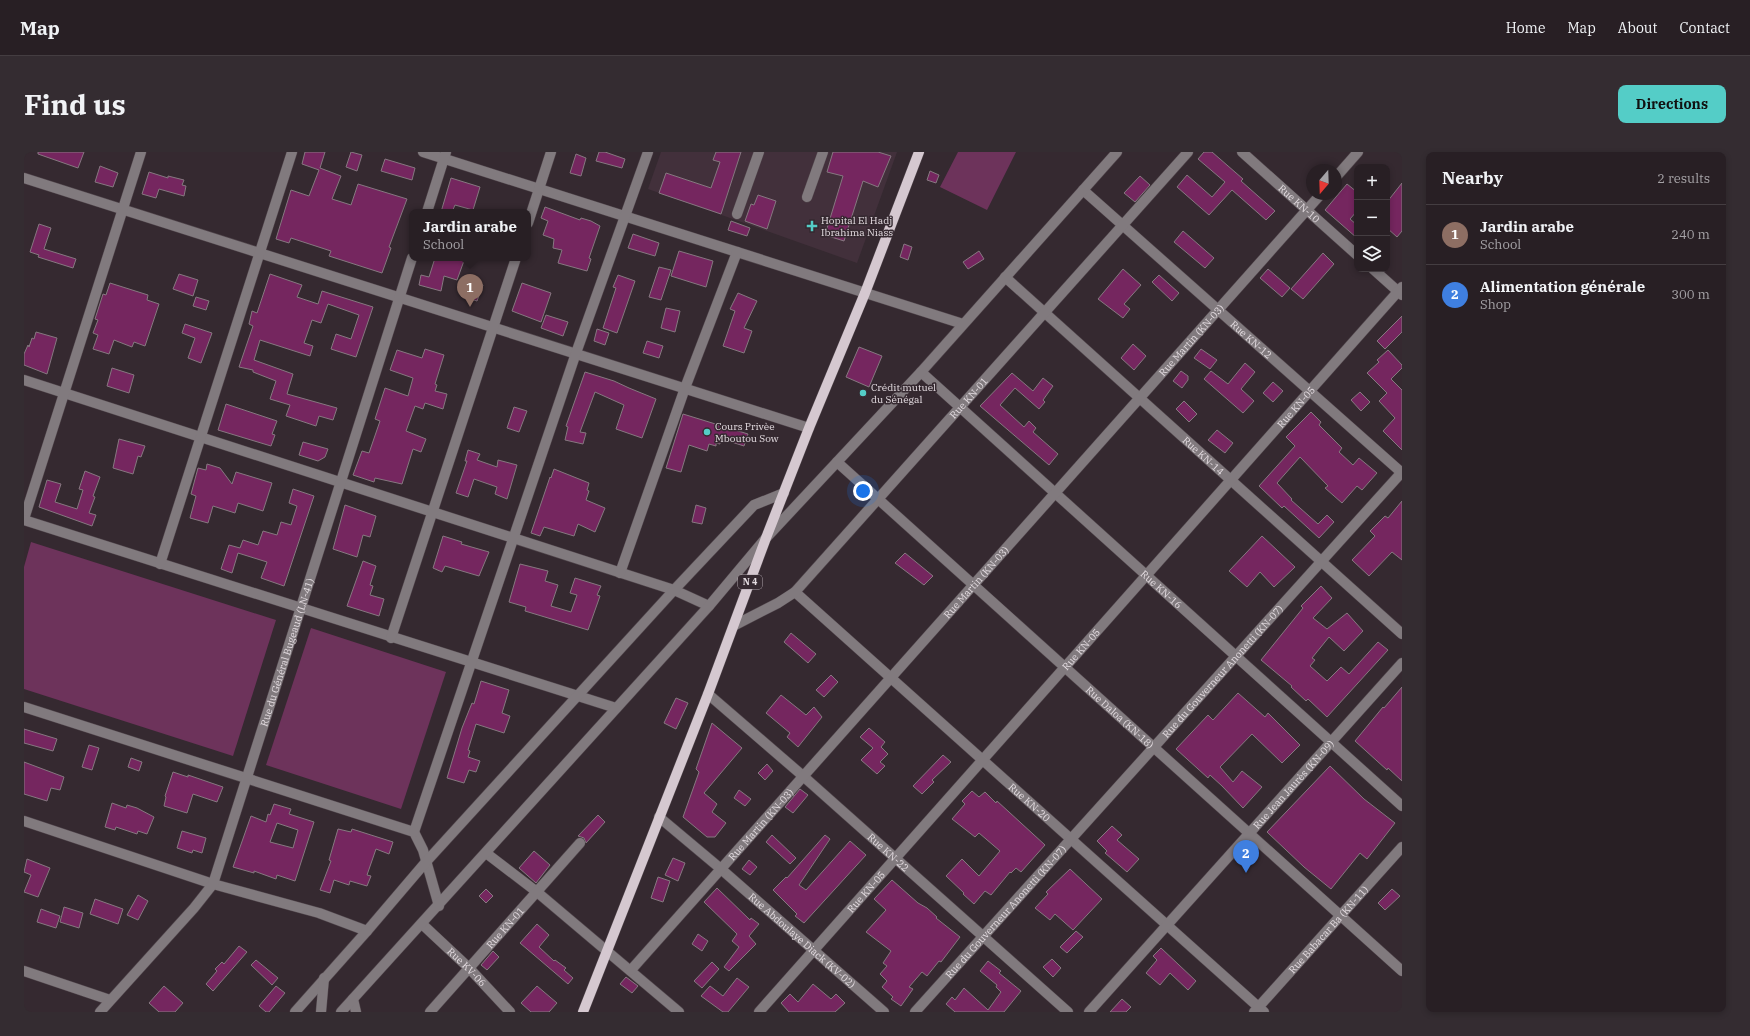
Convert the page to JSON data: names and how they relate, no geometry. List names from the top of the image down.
{
  "streets": {
    "main road": ["N 4"],
    "street": [
      "Rue KN-10",
      "Rue KN-12",
      "Rue Martin (KN-03)",
      "Rue KN-01",
      "Rue KN-05",
      "Rue KN-14",
      "Rue KN-16",
      "Rue du Général Bugeaud (LN-41)",
      "Rue du Gouverneur Anonetti (KN-07)",
      "Rue Daloa (KN-18)",
      "Rue Jean Jaurès (KN-09)",
      "Rue KN-20",
      "Rue KN-22",
      "Rue Babacar Ba (KN-11)",
      "Rue Abdoulaye Diack (KV-02)",
      "Rue KV-06"
    ]
  },
  "crossings": [
    ["Rue KN-10", "Rue Martin (KN-03)"],
    ["Rue KN-12", "Rue Martin (KN-03)"],
    ["Rue KN-12", "Rue KN-01"],
    ["Rue KN-12", "Rue KN-05"],
    ["Rue KN-12", "Rue du Gouverneur Anonetti (KN-07)"],
    ["Rue Martin (KN-03)", "Rue KN-14"],
    ["Rue Martin (KN-03)", "Rue KN-16"],
    ["Rue Martin (KN-03)", "Rue Daloa (KN-18)"],
    ["Rue Martin (KN-03)", "Rue KN-20"],
    ["Rue Martin (KN-03)", "Rue KN-22"],
    ["Rue Martin (KN-03)", "Rue Abdoulaye Diack (KV-02)"],
    ["Rue KN-01", "Rue KN-14"],
    ["Rue KN-01", "N 4"],
    ["Rue KN-01", "Rue KN-16"],
    ["Rue KN-01", "Rue Daloa (KN-18)"],
    ["Rue KN-01", "Rue KN-20"],
    ["Rue KN-01", "Rue KV-06"],
    ["Rue KN-05", "Rue KN-14"],
    ["Rue KN-05", "Rue KN-16"],
    ["Rue KN-05", "Rue Daloa (KN-18)"],
    ["Rue KN-05", "Rue KN-20"],
    ["Rue KN-05", "Rue KN-22"],
    ["Rue KN-05", "Rue Abdoulaye Diack (KV-02)"],
    ["Rue KN-14", "Rue du Gouverneur Anonetti (KN-07)"],
    ["N 4", "Rue KN-22"],
    ["N 4", "Rue Abdoulaye Diack (KV-02)"],
    ["Rue KN-16", "Rue du Gouverneur Anonetti (KN-07)"],
    ["Rue KN-16", "Rue Jean Jaurès (KN-09)"],
    ["Rue du Gouverneur Anonetti (KN-07)", "Rue Daloa (KN-18)"],
    ["Rue du Gouverneur Anonetti (KN-07)", "Rue KN-20"],
    ["Rue du Gouverneur Anonetti (KN-07)", "Rue KN-22"],
    ["Rue Daloa (KN-18)", "Rue Jean Jaurès (KN-09)"],
    ["Rue Daloa (KN-18)", "Rue Babacar Ba (KN-11)"],
    ["Rue Jean Jaurès (KN-09)", "Rue KN-20"],
    ["Rue KN-20", "Rue Babacar Ba (KN-11)"]
  ],
  "places": {
    "health": ["Hopital El Hadj Ibrahima Niass"],
    "other": ["Crédit mutuel du Sénégal", "Cours Privèe Mboutou Sow"]
  },
  "north": "bottom",
  "page": {
    "header": "Map",
    "nav": [
      "Home",
      "Map",
      "About",
      "Contact"
    ],
    "buttons": "Directions",
    "title": "Find us",
    "heading": ["Nearby", "2 results"],
    "map_buttons": ["+", "−"],
    "list": [
      {
        "mark": "1",
        "name": "Jardin arabe",
        "note": "School",
        "value": "240 m"
      },
      {
        "mark": "2",
        "name": "Alimentation générale",
        "note": "Shop",
        "value": "300 m"
      }
    ],
    "popup": ["Jardin arabe", "School"],
    "pins": ["1", "2"]
  }
}
